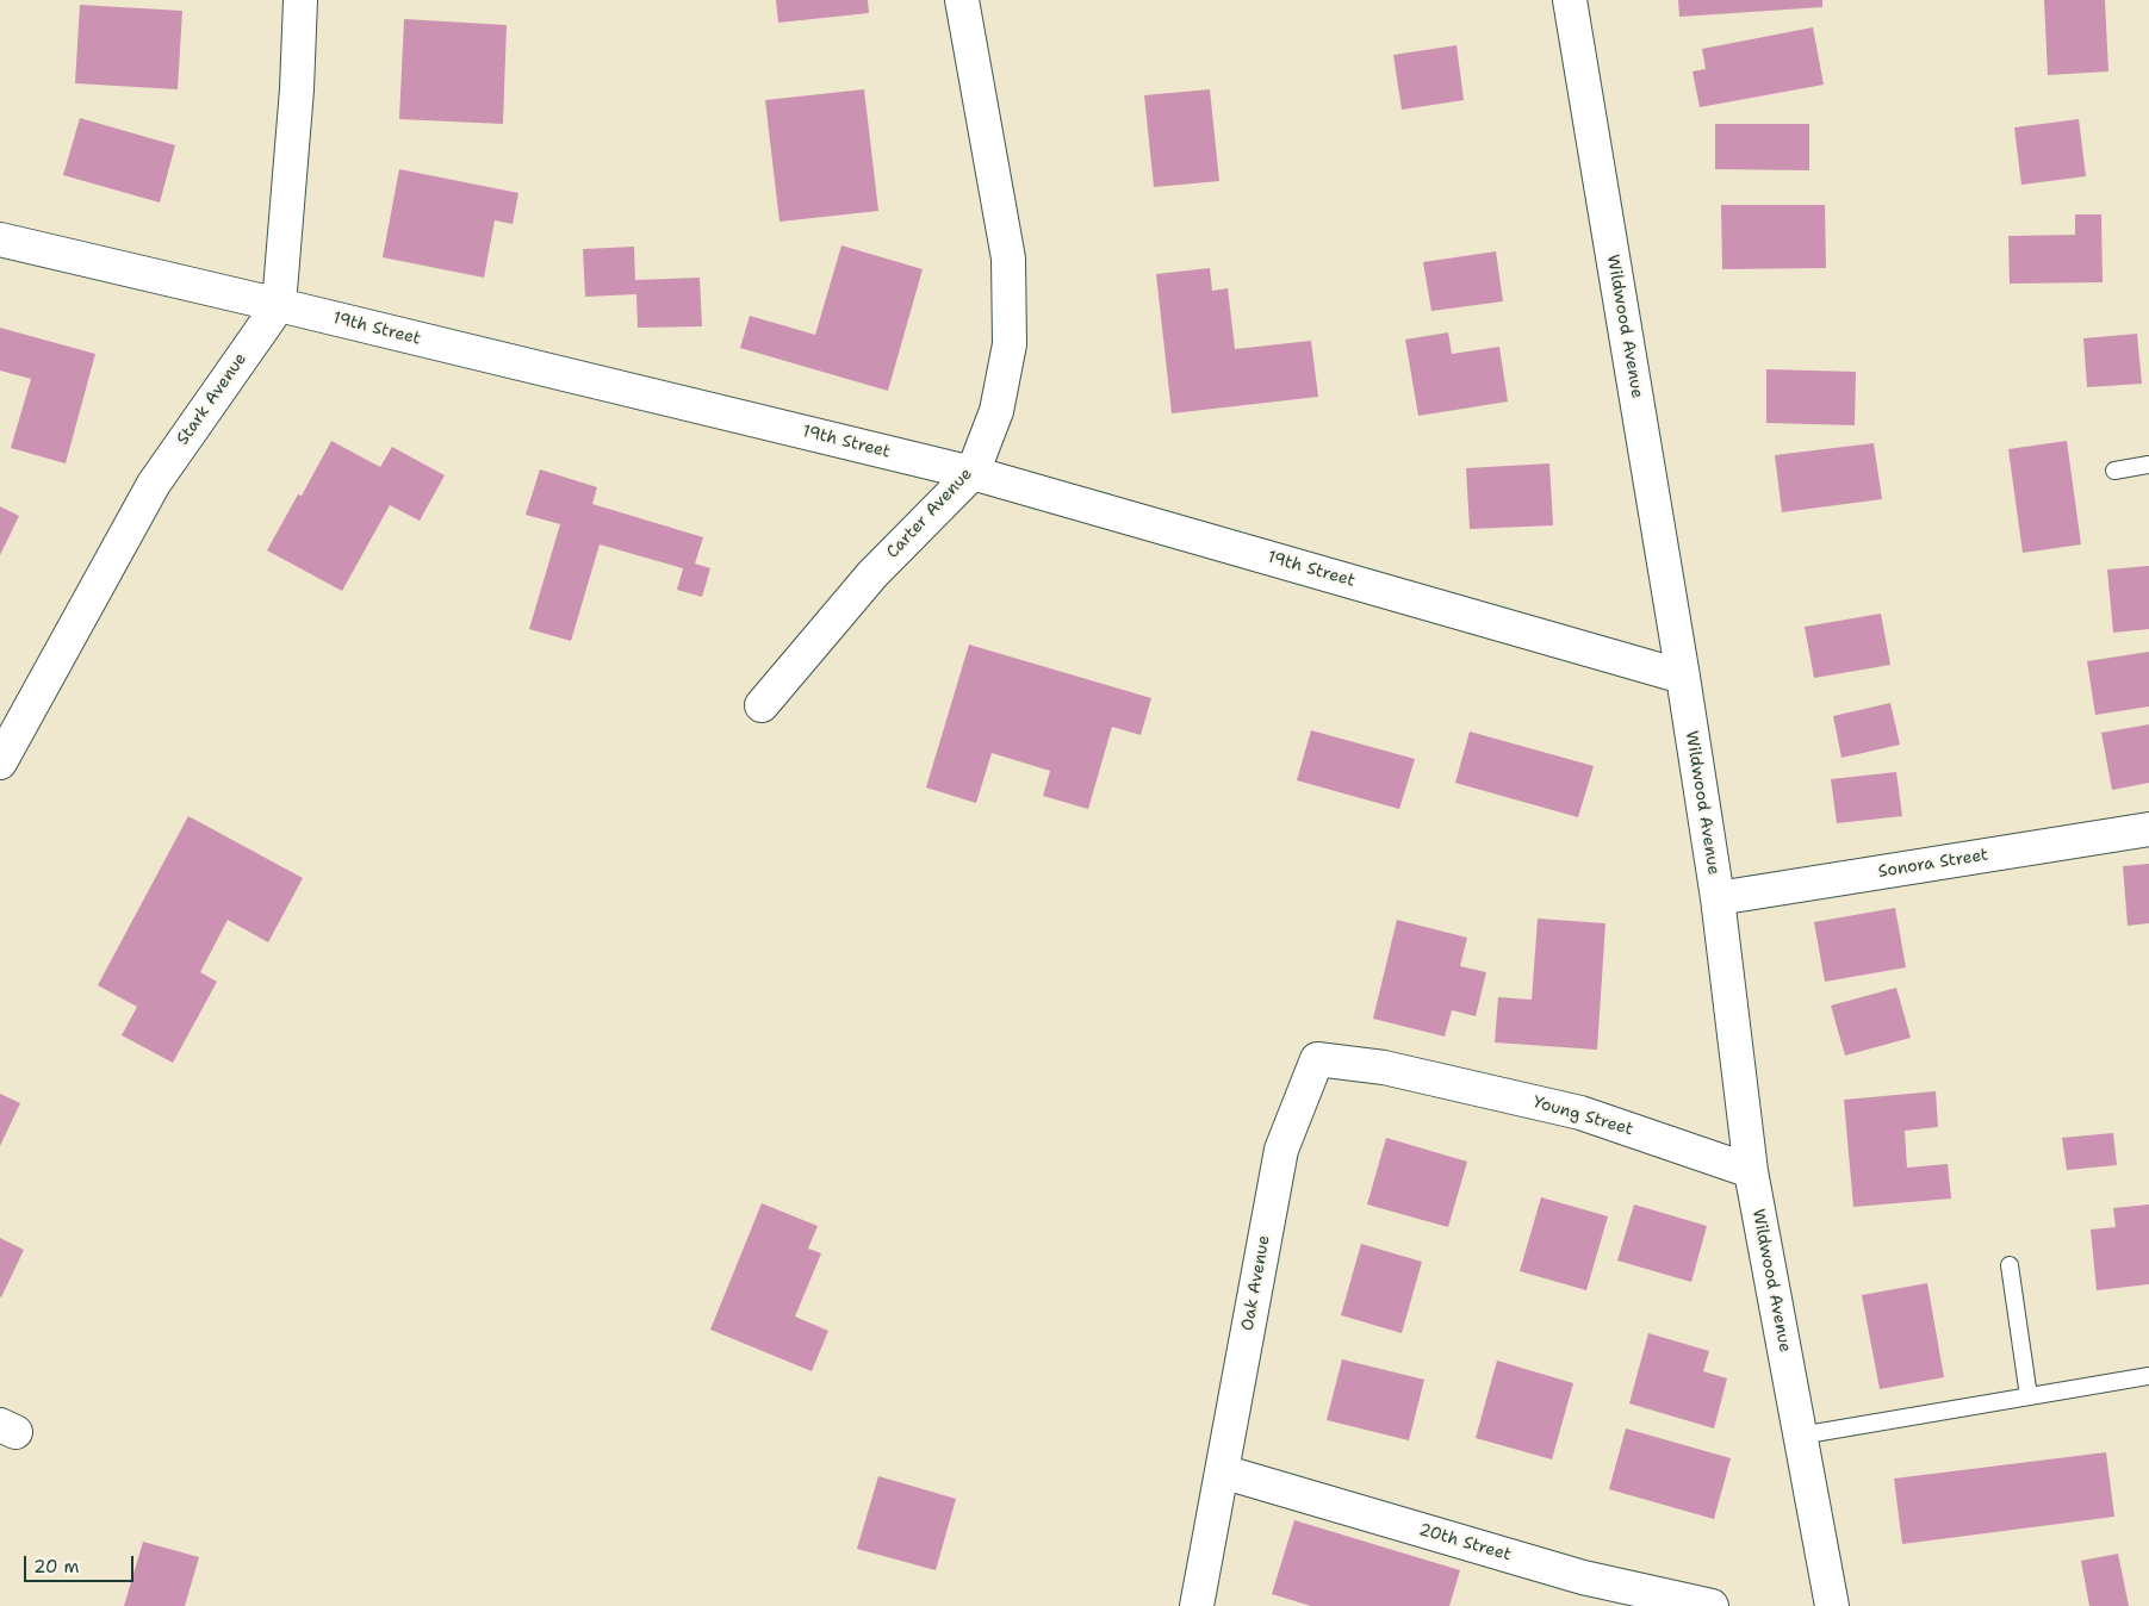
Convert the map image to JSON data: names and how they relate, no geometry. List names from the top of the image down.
{
  "streets": {
    "street": [
      "Wildwood Avenue",
      "19th Street",
      "Stark Avenue",
      "Carter Avenue",
      "Sonora Street",
      "Young Street",
      "Oak Avenue",
      "20th Street"
    ]
  },
  "crossings": [
    ["Wildwood Avenue", "19th Street"],
    ["Wildwood Avenue", "Sonora Street"],
    ["Wildwood Avenue", "Young Street"],
    ["19th Street", "Stark Avenue"],
    ["19th Street", "Carter Avenue"],
    ["Young Street", "Oak Avenue"],
    ["Oak Avenue", "20th Street"]
  ],
  "scale_bar": "20 m"
}
